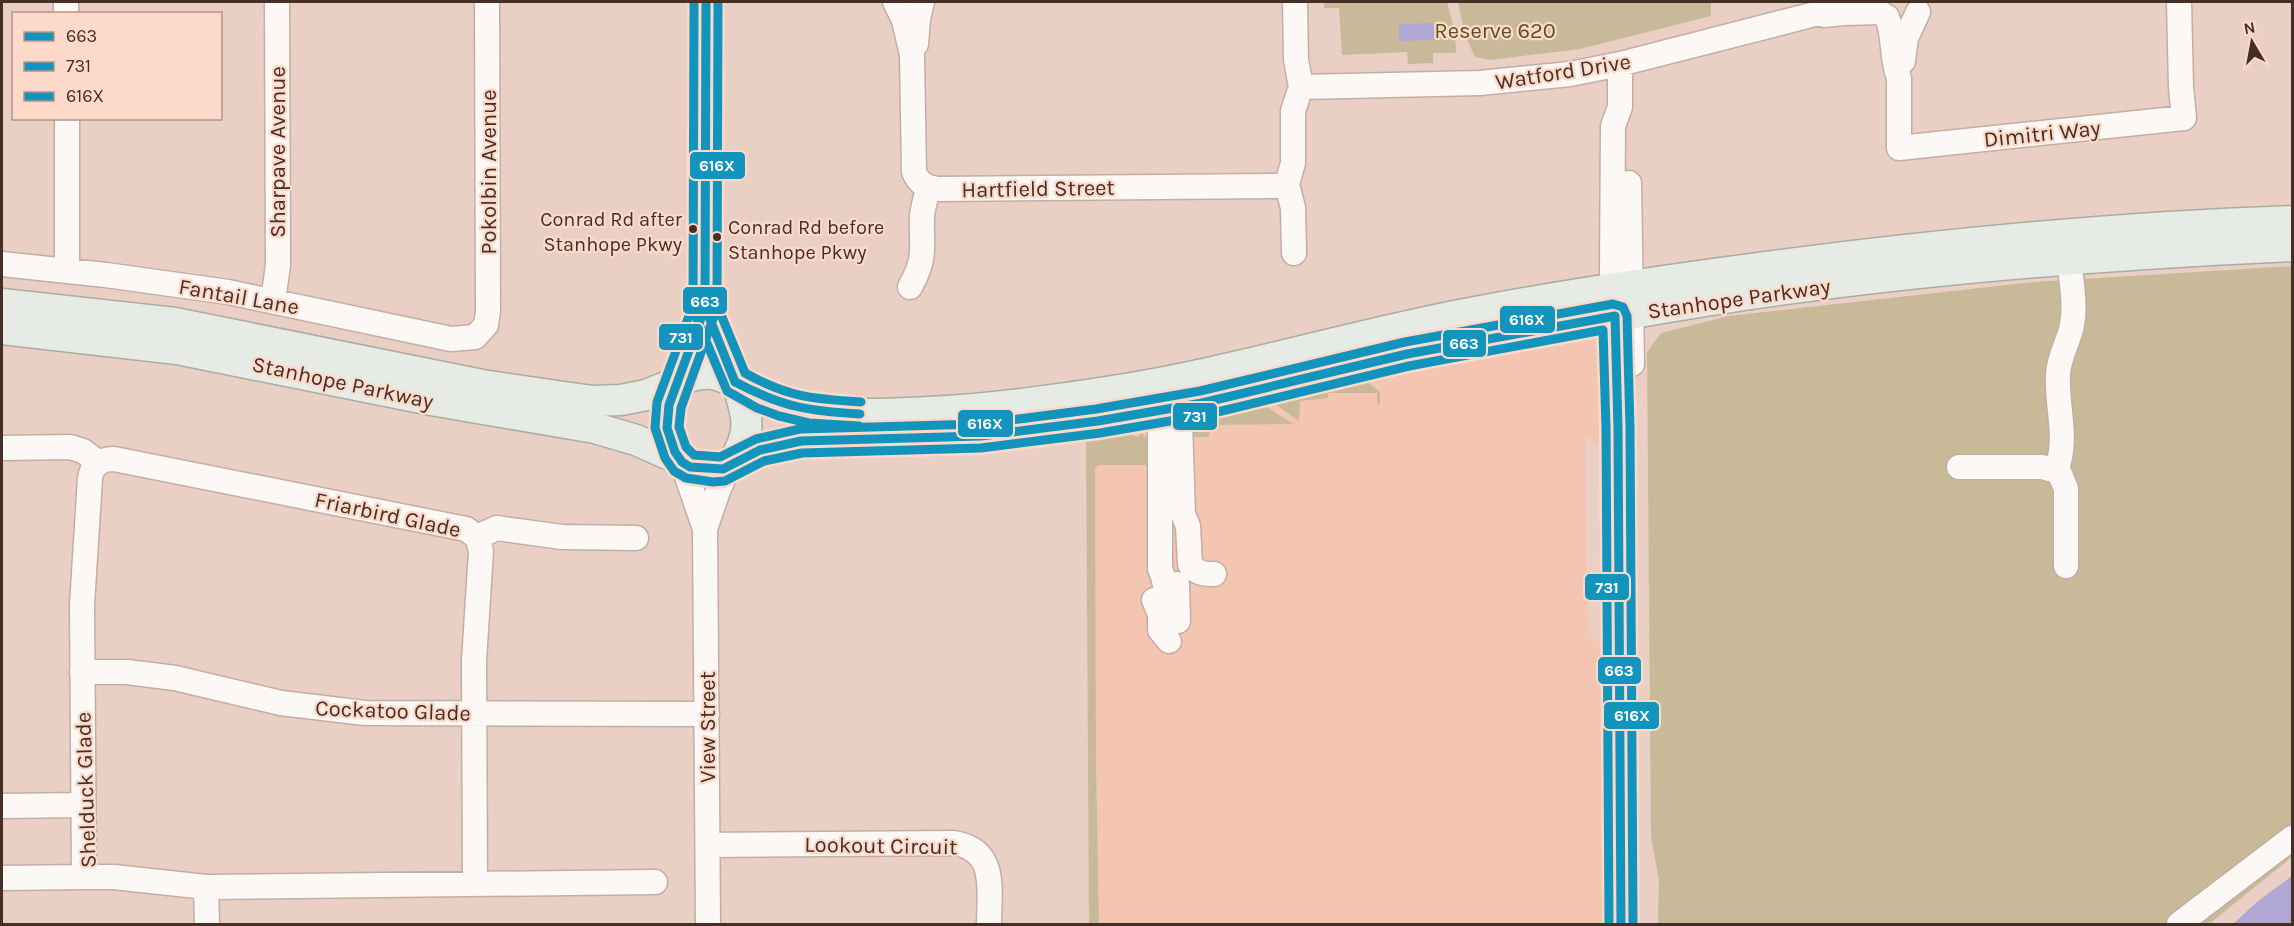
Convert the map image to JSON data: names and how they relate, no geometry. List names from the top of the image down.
{
  "streets": {
    "main road": ["Stanhope Parkway"],
    "street": [
      "Watford Drive",
      "Dimitri Way",
      "Sharpave Avenue",
      "Pokolbin Avenue",
      "Hartfield Street",
      "Fantail Lane",
      "Friarbird Glade",
      "Cockatoo Glade",
      "View Street",
      "Shelduck Glade",
      "Lookout Circuit"
    ]
  },
  "crossings": [
    ["Sharpave Avenue", "Fantail Lane"],
    ["Pokolbin Avenue", "Fantail Lane"],
    ["Stanhope Parkway", "View Street"],
    ["Friarbird Glade", "Cockatoo Glade"],
    ["Friarbird Glade", "Shelduck Glade"],
    ["Cockatoo Glade", "View Street"],
    ["Cockatoo Glade", "Shelduck Glade"],
    ["View Street", "Lookout Circuit"]
  ],
  "parks": ["Reserve 620"],
  "places": ["Conrad Rd after Stanhope Pkwy", "Conrad Rd before Stanhope Pkwy"],
  "lines": ["transit line 663", "transit line 731", "transit line 616X"],
  "legend": ["663", "731", "616X"],
  "north": "top"
}
